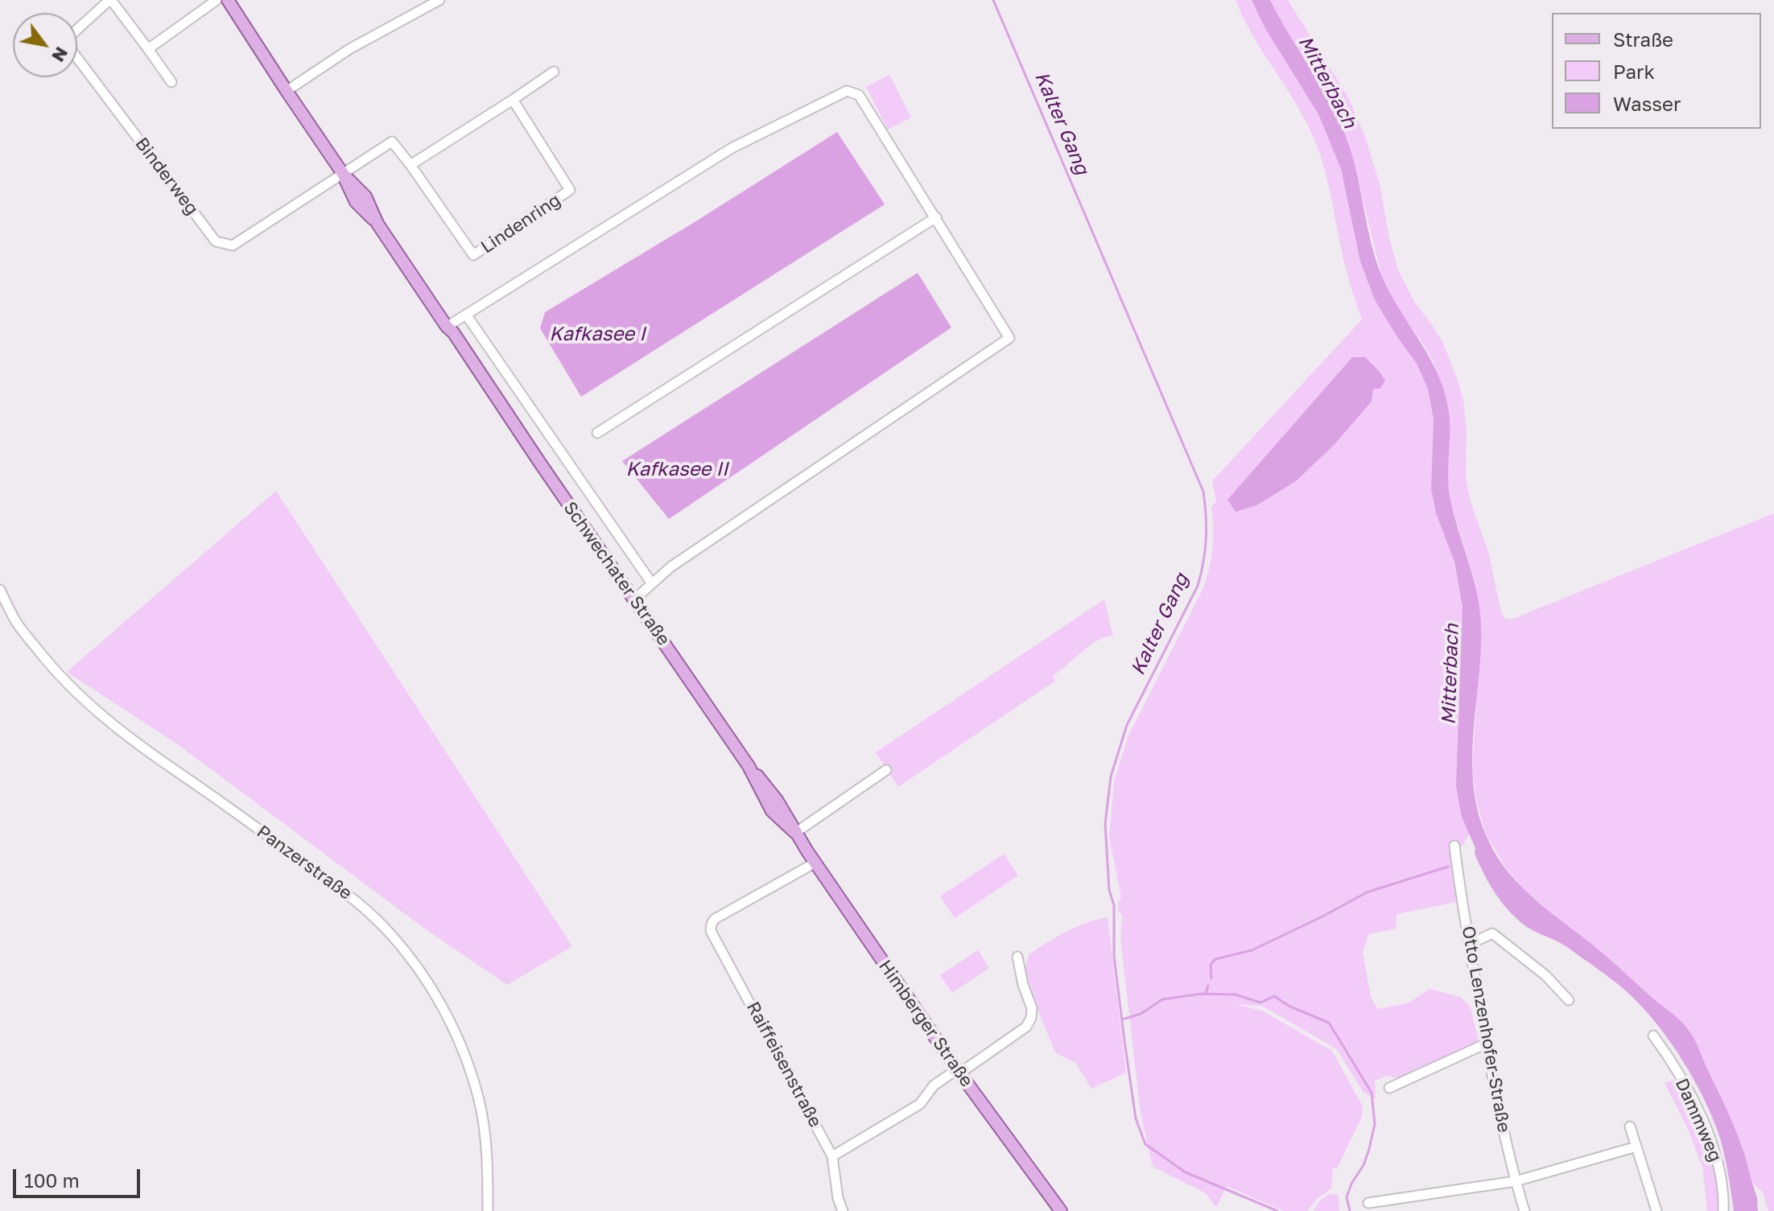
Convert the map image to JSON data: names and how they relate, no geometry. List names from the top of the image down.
{
  "streets": {
    "main road": ["Schwechater Straße", "Himberger Straße"],
    "street": [
      "Binderweg",
      "Lindenring",
      "Panzerstraße",
      "Otto Lenzenhofer-Straße",
      "Raiffeisenstraße",
      "Dammweg"
    ]
  },
  "crossings": [
    ["Binderweg", "Lindenring"],
    ["Binderweg", "Schwechater Straße"],
    ["Lindenring", "Schwechater Straße"],
    ["Schwechater Straße", "Himberger Straße"],
    ["Himberger Straße", "Raiffeisenstraße"]
  ],
  "water": [
    "Mitterbach",
    "Kalter Gang",
    "Kafkasee I",
    "Kafkasee II"
  ],
  "legend": ["Straße", "Park", "Wasser"],
  "scale_bar": "100 m",
  "north": "bottom right"
}
